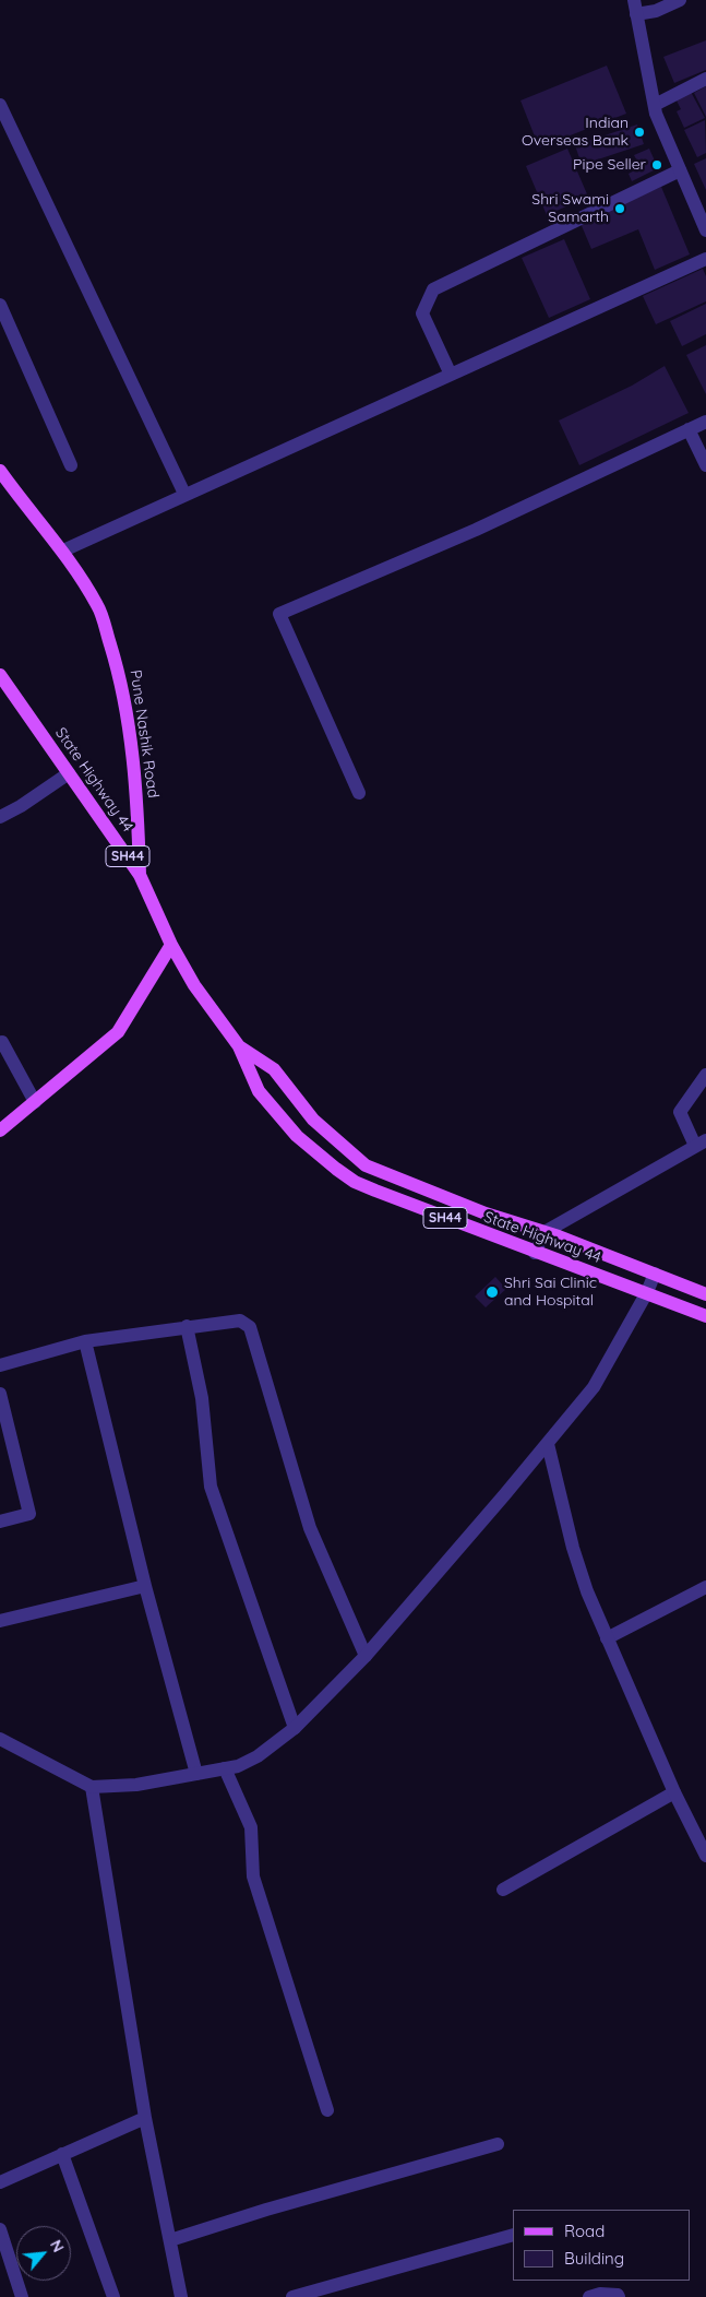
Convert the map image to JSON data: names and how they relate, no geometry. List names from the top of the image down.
{
  "streets": {
    "main road": ["Pune Nashik Road", "State Highway 44", "SH44"]
  },
  "crossings": [
    ["Pune Nashik Road", "State Highway 44"]
  ],
  "places": [
    "Indian Overseas Bank",
    "Pipe Seller",
    "Shri Swami Samarth",
    "Shri Sai Clinic and Hospital"
  ],
  "legend": ["Road", "Building"],
  "north": "top right"
}
